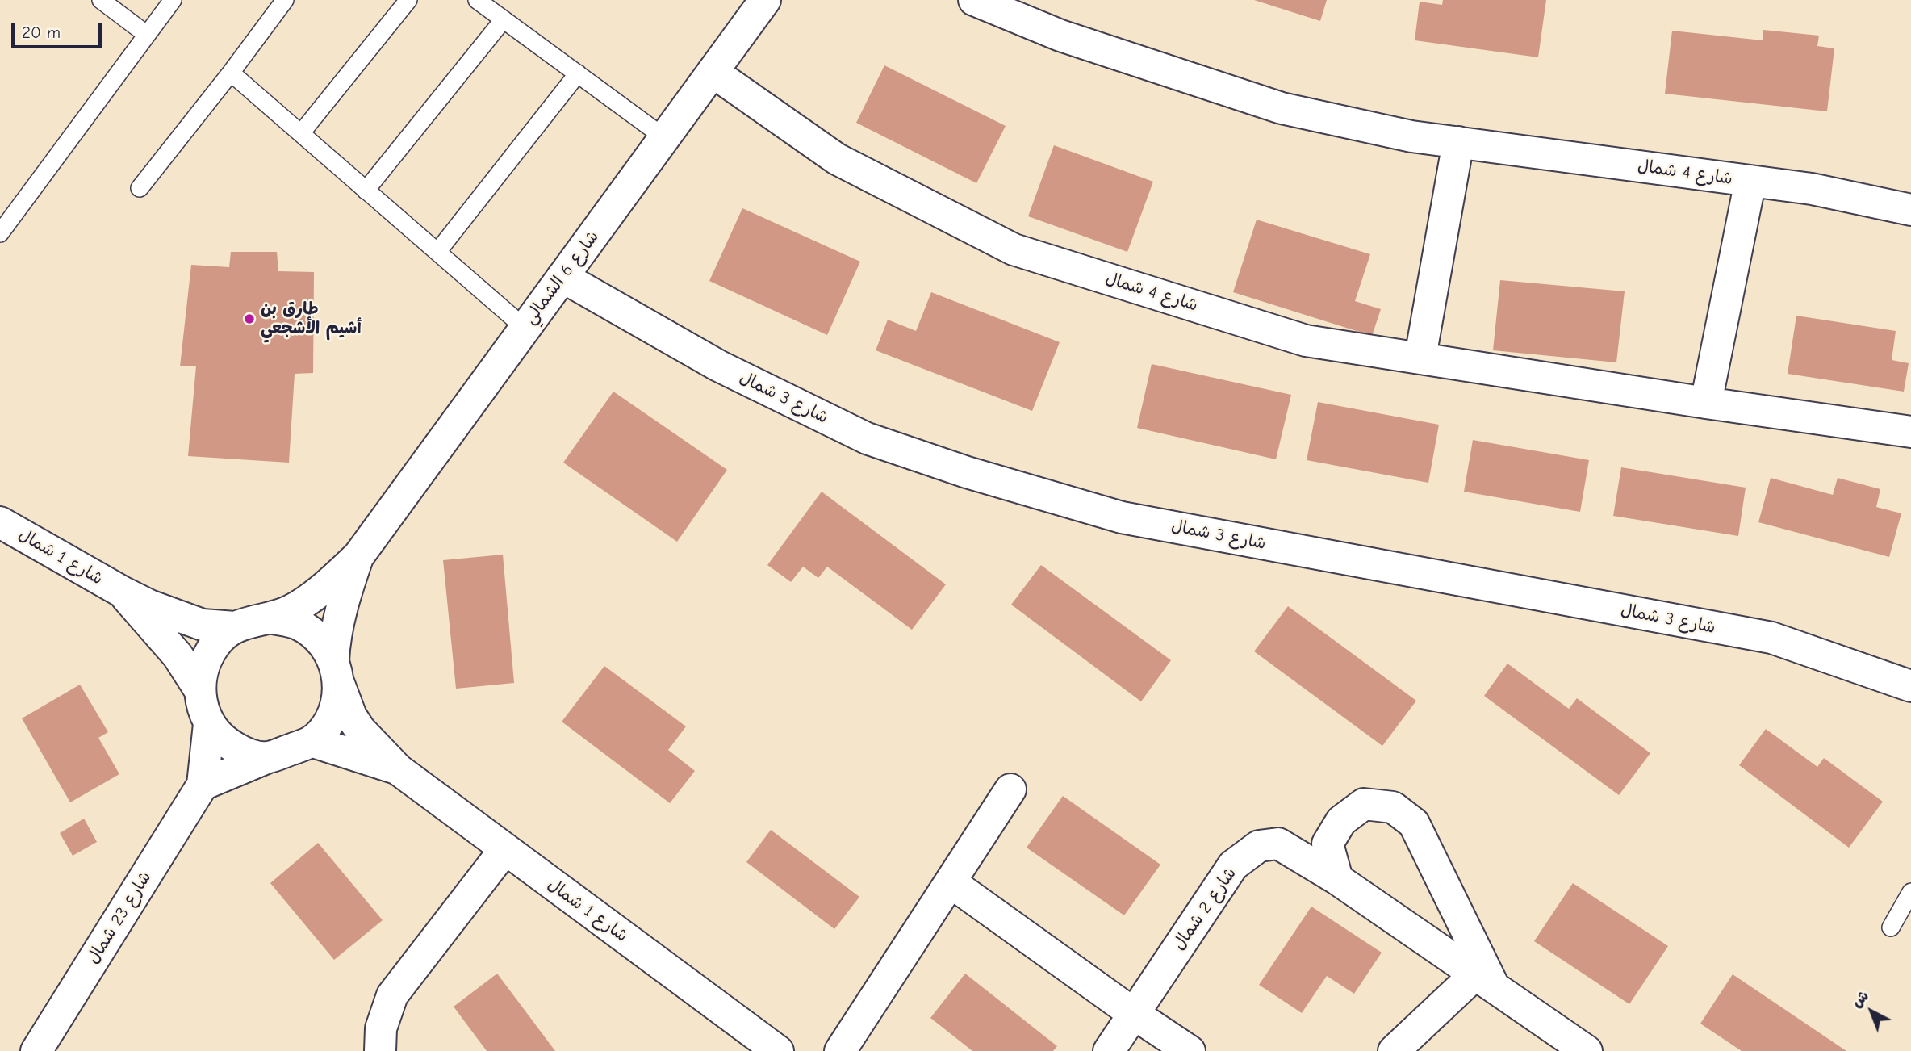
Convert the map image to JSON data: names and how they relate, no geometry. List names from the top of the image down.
{
  "streets": {
    "street": [
      "شارع 4 شمال",
      "شارع 6 الشمالي",
      "شارع 3 شمال",
      "شارع 1 شمال",
      "شارع 2 شمال",
      "شارع 23 شمال"
    ]
  },
  "crossings": [
    ["شارع 4 شمال", "شارع 6 الشمالي"],
    ["شارع 6 الشمالي", "شارع 3 شمال"],
    ["شارع 6 الشمالي", "شارع 1 شمال"],
    ["شارع 6 الشمالي", "شارع 23 شمال"],
    ["شارع 1 شمال", "شارع 23 شمال"]
  ],
  "places": ["طارق بن أشيم الأشجعي"],
  "scale_bar": "20 m",
  "north": "top left"
}
